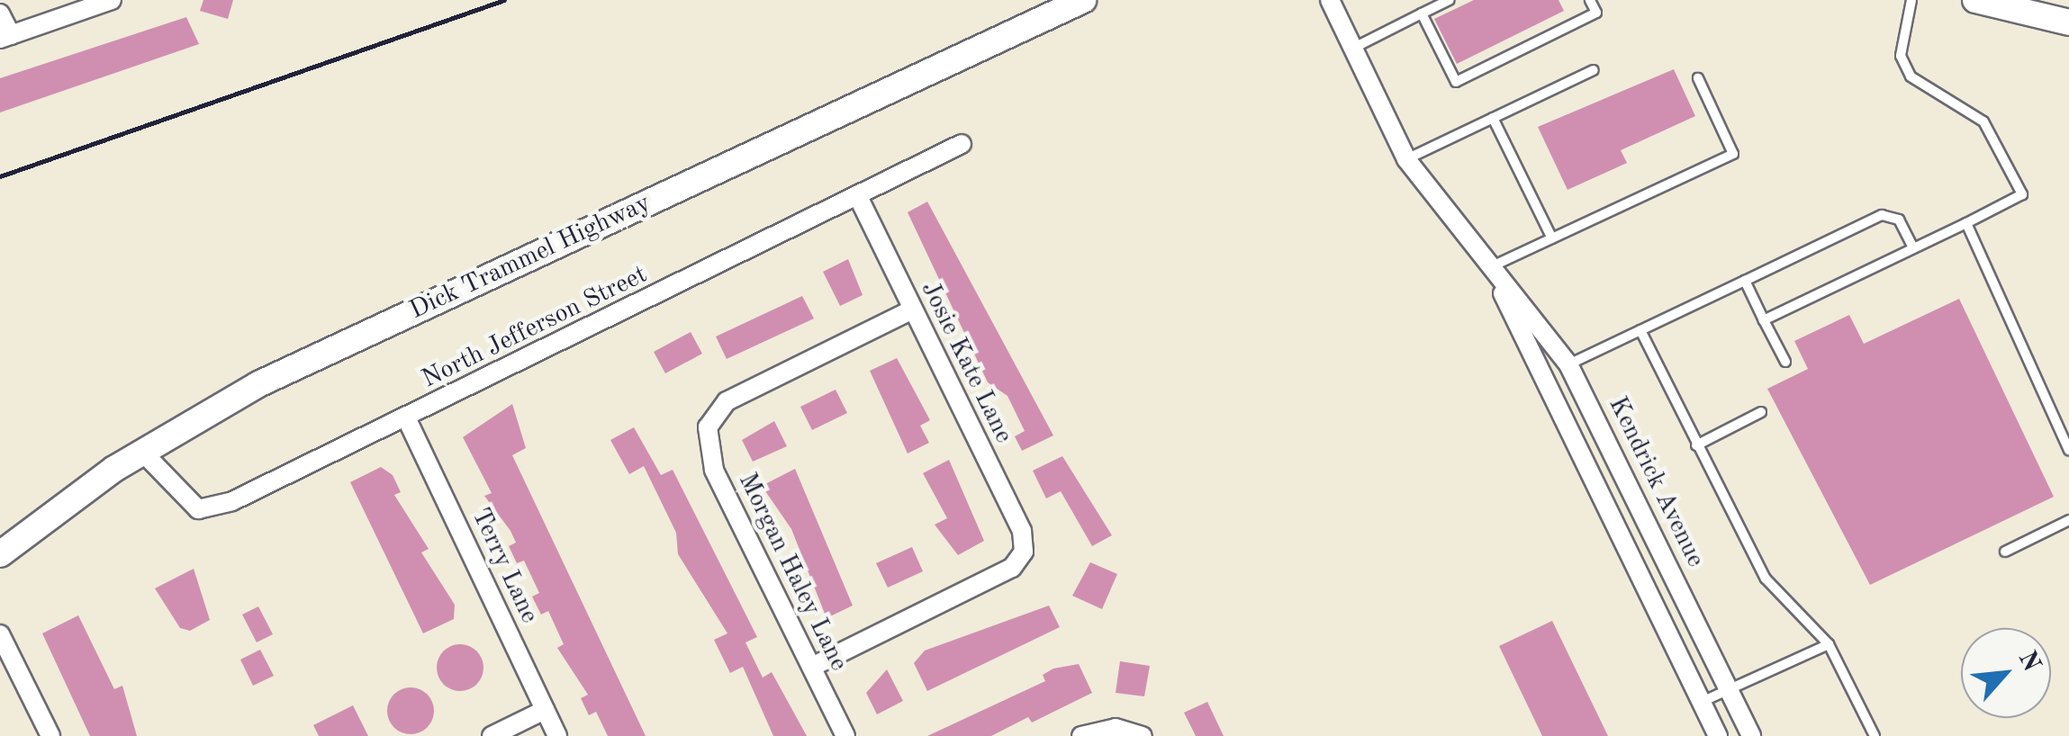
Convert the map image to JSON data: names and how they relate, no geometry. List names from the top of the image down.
{
  "streets": {
    "main road": ["Dick Trammel Highway"],
    "street": [
      "North Jefferson Street",
      "Josie Kate Lane",
      "Kendrick Avenue",
      "Terry Lane",
      "Morgan Haley Lane"
    ]
  },
  "crossings": [
    ["Dick Trammel Highway", "North Jefferson Street"],
    ["North Jefferson Street", "Josie Kate Lane"],
    ["North Jefferson Street", "Terry Lane"],
    ["Josie Kate Lane", "Morgan Haley Lane"]
  ],
  "north": "top right"
}
